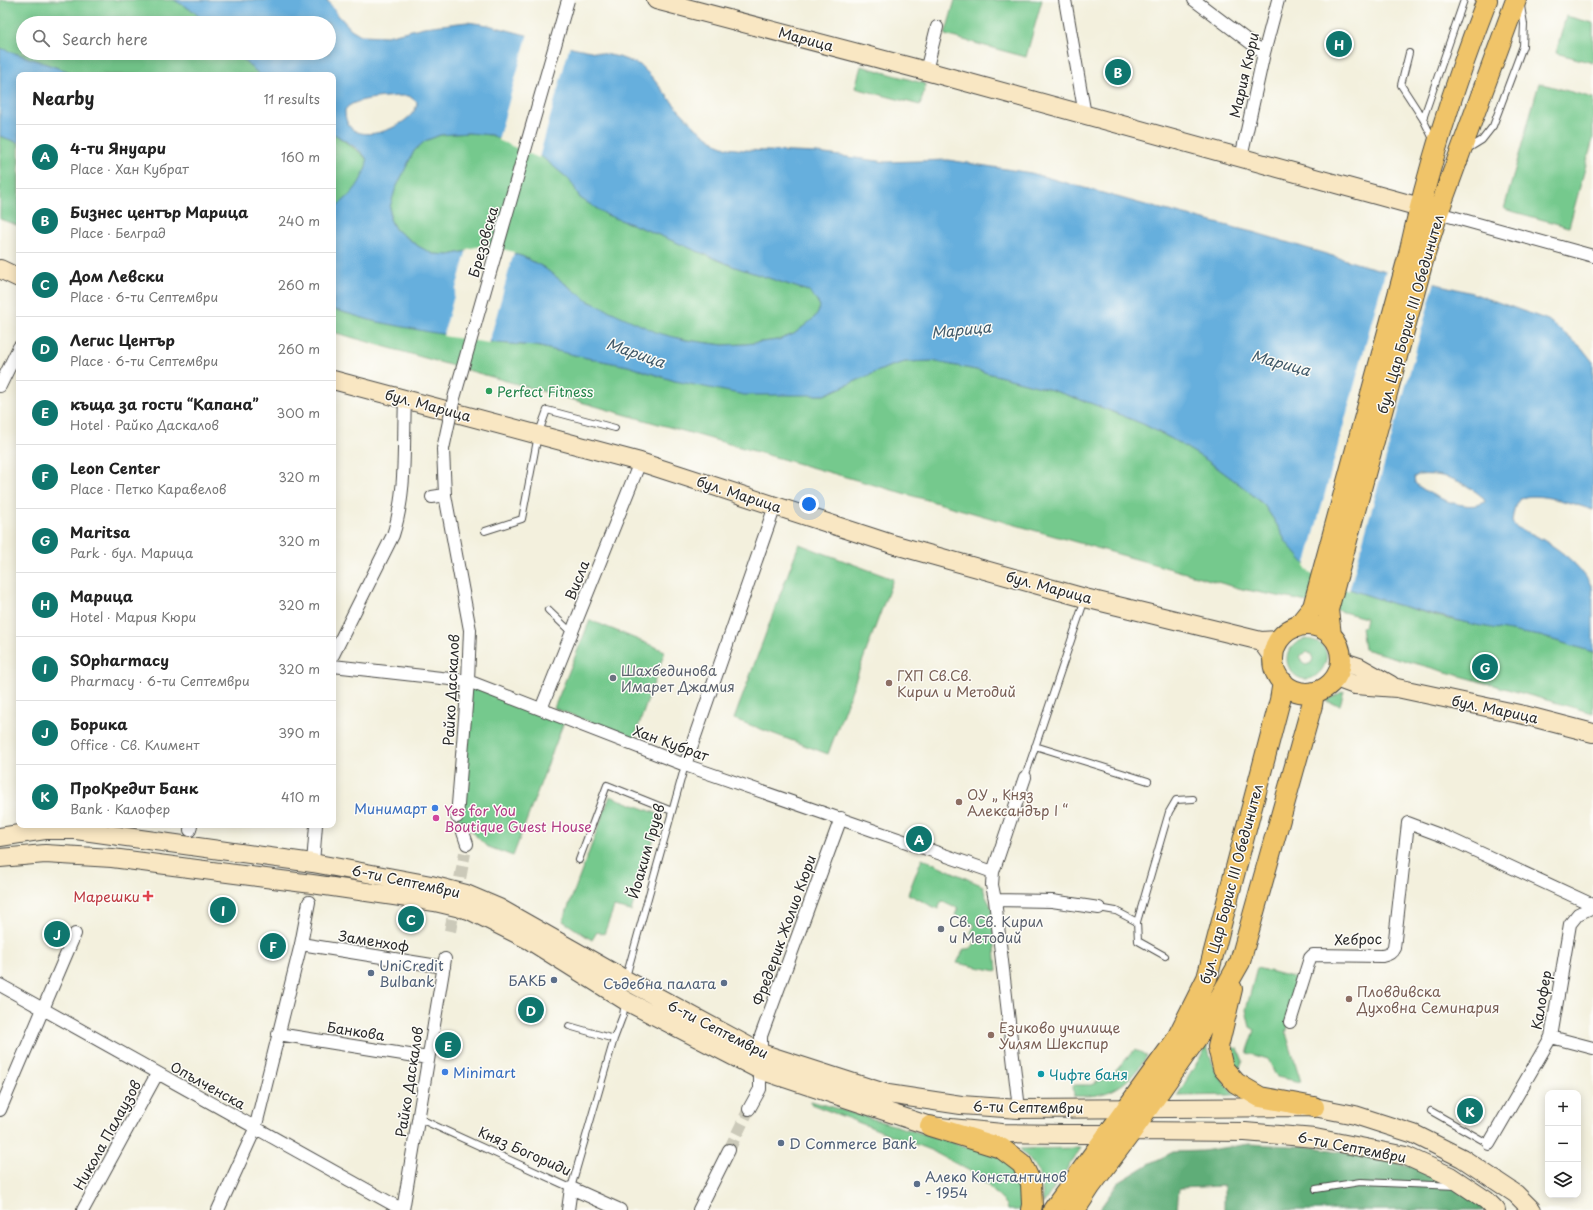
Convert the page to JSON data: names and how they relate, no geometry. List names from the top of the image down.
{
  "streets": {
    "main road": [
      "Марица",
      "бул. Цар Борис III Обединител",
      "бул. Марица",
      "6-ти Септември"
    ],
    "street": [
      "Мария Кюри",
      "Брезовска",
      "Висла",
      "Райко Даскалов",
      "Хан Кубрат",
      "Йоаким Груев",
      "Фредерик Жолио Кюри",
      "Хеброс",
      "Заменхоф",
      "Калофер",
      "Банкова",
      "Опълченска",
      "Никола Палаузов",
      "Княз Богориди"
    ]
  },
  "crossings": [
    ["Марица", "Мария Кюри"],
    ["Марица", "бул. Цар Борис III Обединител"],
    ["Брезовска", "Райко Даскалов"],
    ["бул. Цар Борис III Обединител", "бул. Марица"],
    ["бул. Цар Борис III Обединител", "6-ти Септември"],
    ["бул. Марица", "Висла"],
    ["бул. Марица", "Йоаким Груев"],
    ["Висла", "Хан Кубрат"],
    ["Райко Даскалов", "Хан Кубрат"],
    ["Райко Даскалов", "Заменхоф"],
    ["Райко Даскалов", "Банкова"],
    ["Райко Даскалов", "Опълченска"],
    ["Райко Даскалов", "Княз Богориди"],
    ["Хан Кубрат", "Йоаким Груев"],
    ["Хан Кубрат", "Фредерик Жолио Кюри"],
    ["Йоаким Груев", "6-ти Септември"],
    ["Йоаким Груев", "Княз Богориди"],
    ["6-ти Септември", "Фредерик Жолио Кюри"],
    ["Хеброс", "Калофер"],
    ["Опълченска", "Никола Палаузов"]
  ],
  "water": ["Марица"],
  "places": {
    "other": [
      "Perfect Fitness",
      "Шахбединова Имарет Джамия",
      "ГХП Св.Св. Кирил и Методий",
      "ОУ „ Княз Александър I “",
      "Минимарт",
      "Yes for You Boutique Guest House",
      "Св. Св. Кирил и Методий",
      "UniCredit Bulbank",
      "БАКБ",
      "Съдебна палата",
      "Пловдивска Духовна Семинария",
      "Езиково училище Уилям Шекспир",
      "Minimart",
      "Чифте баня",
      "D Commerce Bank",
      "Алеко Константинов - 1954"
    ],
    "health": ["Марешки"]
  },
  "page": {
    "search": "Search here",
    "pins": [
      "H",
      "B",
      "G",
      "A",
      "I",
      "C",
      "J",
      "F",
      "D",
      "E",
      "K"
    ],
    "heading": ["Nearby", "11 results"],
    "list": [
      {
        "mark": "A",
        "name": "4-ти Януари",
        "note": "Place · Хан Кубрат",
        "value": "160 m"
      },
      {
        "mark": "B",
        "name": "Бизнес център Марица",
        "note": "Place · Белград",
        "value": "240 m"
      },
      {
        "mark": "C",
        "name": "Дом Левски",
        "note": "Place · 6-ти Септември",
        "value": "260 m"
      },
      {
        "mark": "D",
        "name": "Легис Център",
        "note": "Place · 6-ти Септември",
        "value": "260 m"
      },
      {
        "mark": "E",
        "name": "къща за гости “Капана”",
        "note": "Hotel · Райко Даскалов",
        "value": "300 m"
      },
      {
        "mark": "F",
        "name": "Leon Center",
        "note": "Place · Петко Каравелов",
        "value": "320 m"
      },
      {
        "mark": "G",
        "name": "Maritsa",
        "note": "Park · бул. Марица",
        "value": "320 m"
      },
      {
        "mark": "H",
        "name": "Марица",
        "note": "Hotel · Мария Кюри",
        "value": "320 m"
      },
      {
        "mark": "I",
        "name": "SOpharmacy",
        "note": "Pharmacy · 6-ти Септември",
        "value": "320 m"
      },
      {
        "mark": "J",
        "name": "Борика",
        "note": "Office · Св. Климент",
        "value": "390 m"
      },
      {
        "mark": "K",
        "name": "ПроКредит Банк",
        "note": "Bank · Калофер",
        "value": "410 m"
      }
    ],
    "map_buttons": ["+", "−"]
  }
}
